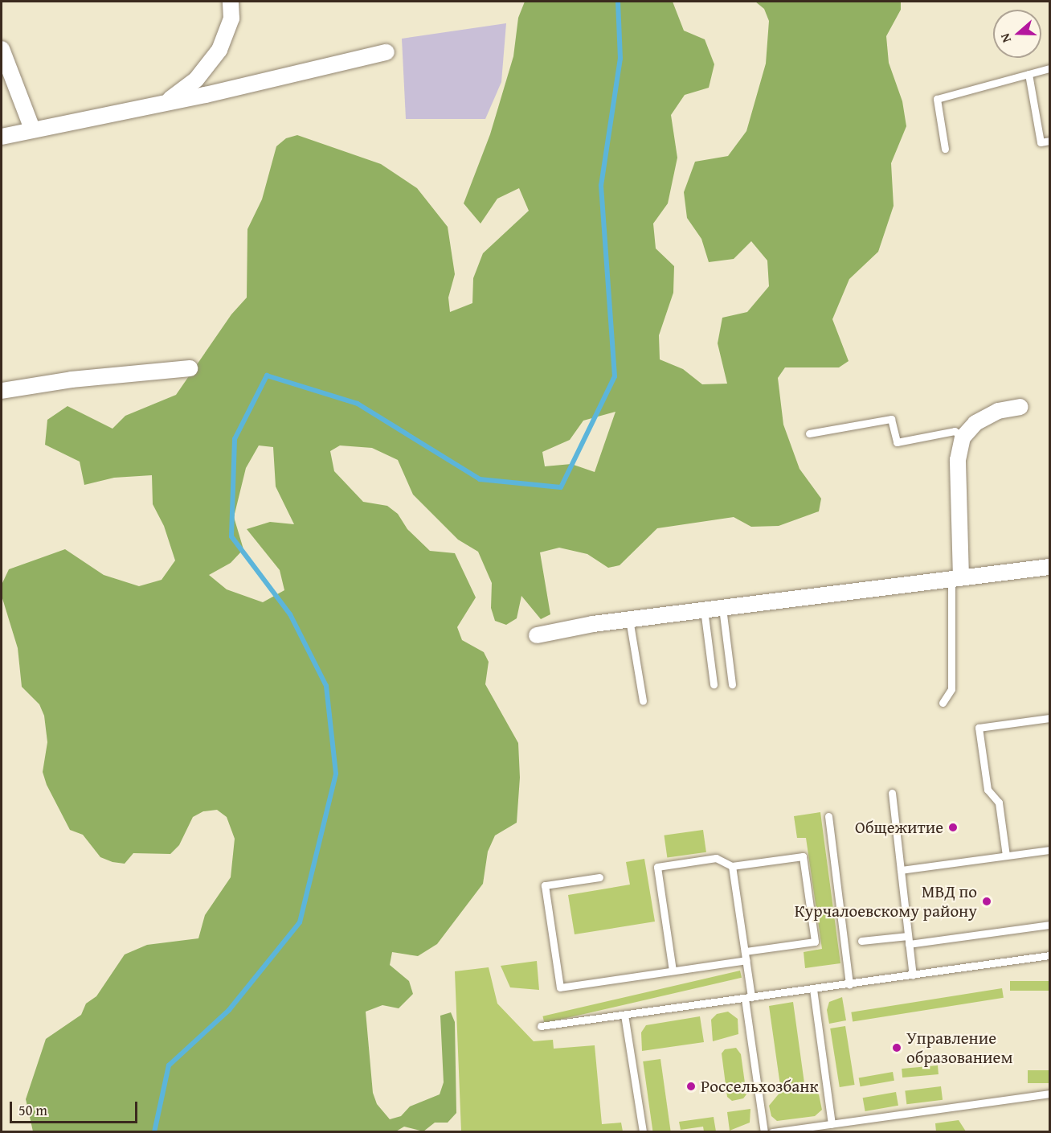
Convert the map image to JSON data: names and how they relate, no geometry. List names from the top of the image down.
{
  "places": [
    "Общежитие",
    "МВД по Курчалоевскому району",
    "Управление образованием",
    "Россельхозбанк"
  ],
  "scale_bar": "50 m",
  "north": "left"
}
